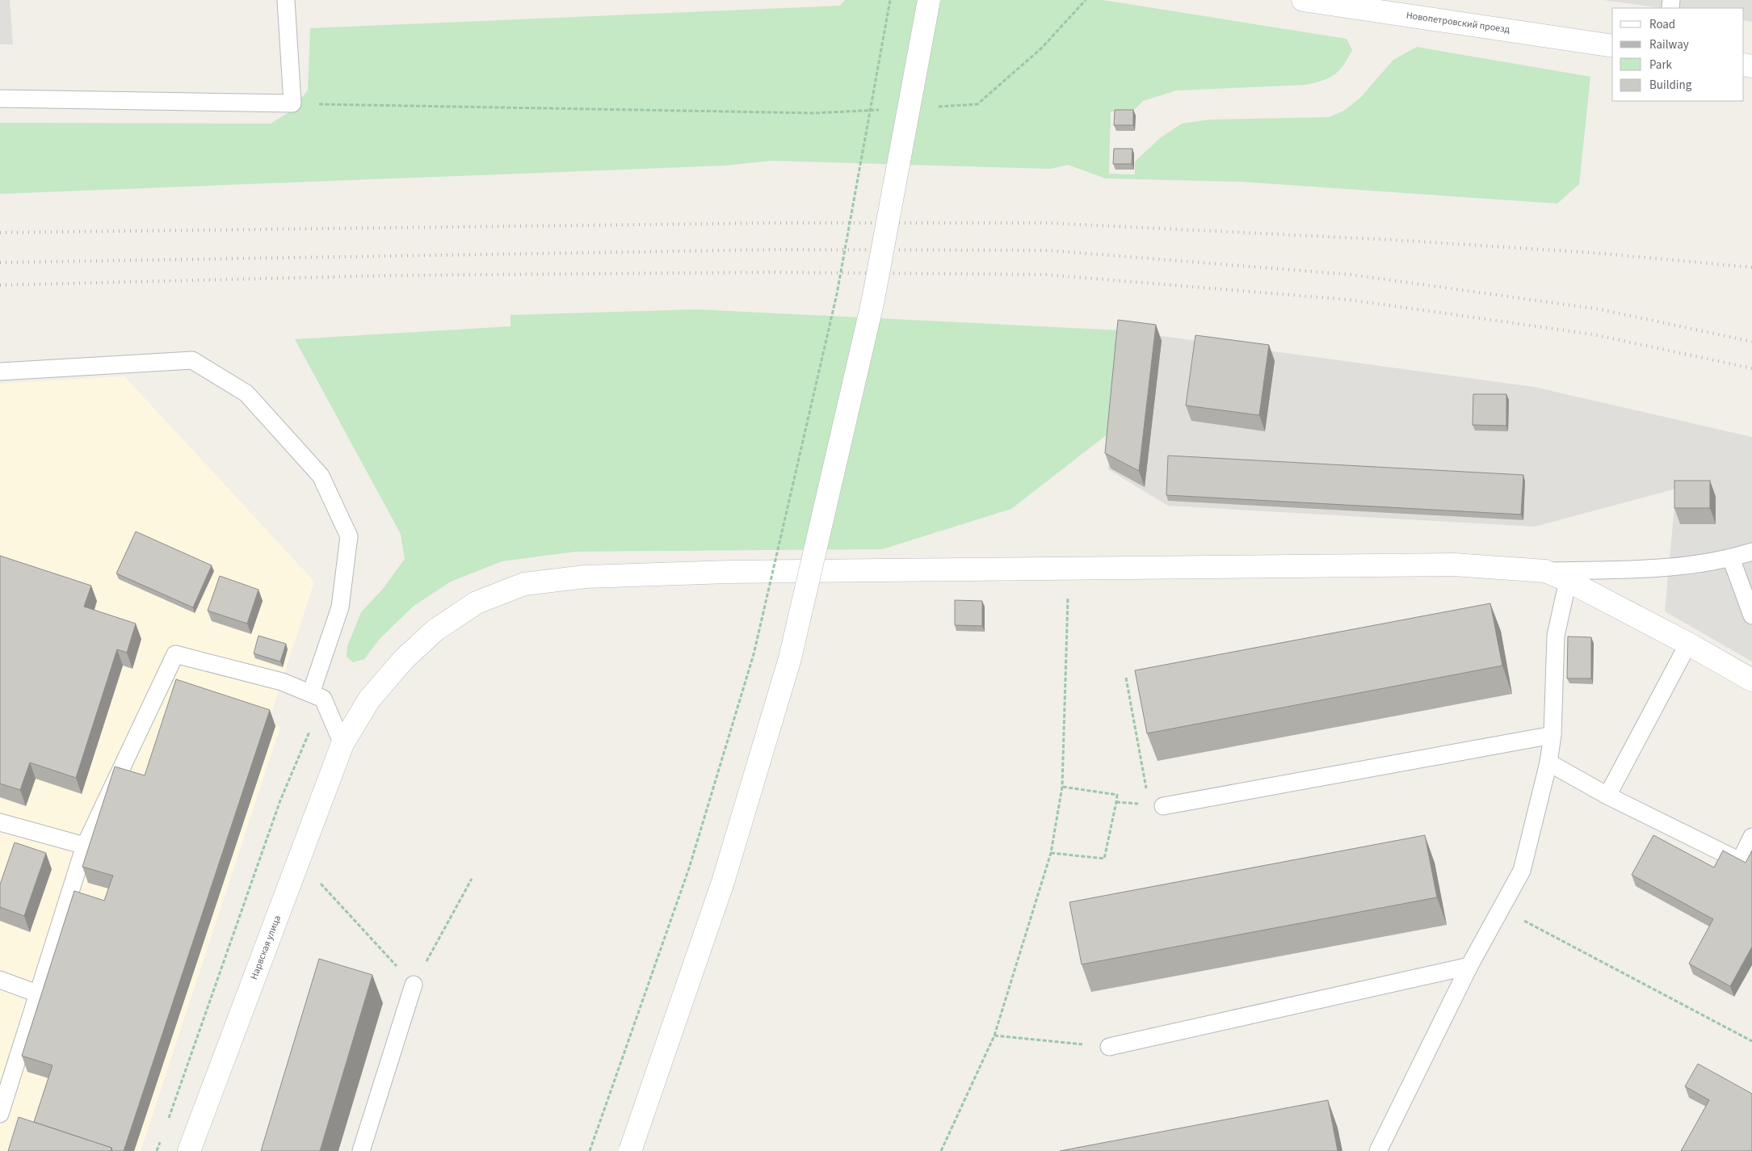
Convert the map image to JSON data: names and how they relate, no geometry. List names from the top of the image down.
{
  "streets": {
    "street": ["Новопетровский проезд", "Нарвская улица"]
  },
  "legend": [
    "Road",
    "Railway",
    "Park",
    "Building"
  ]
}
